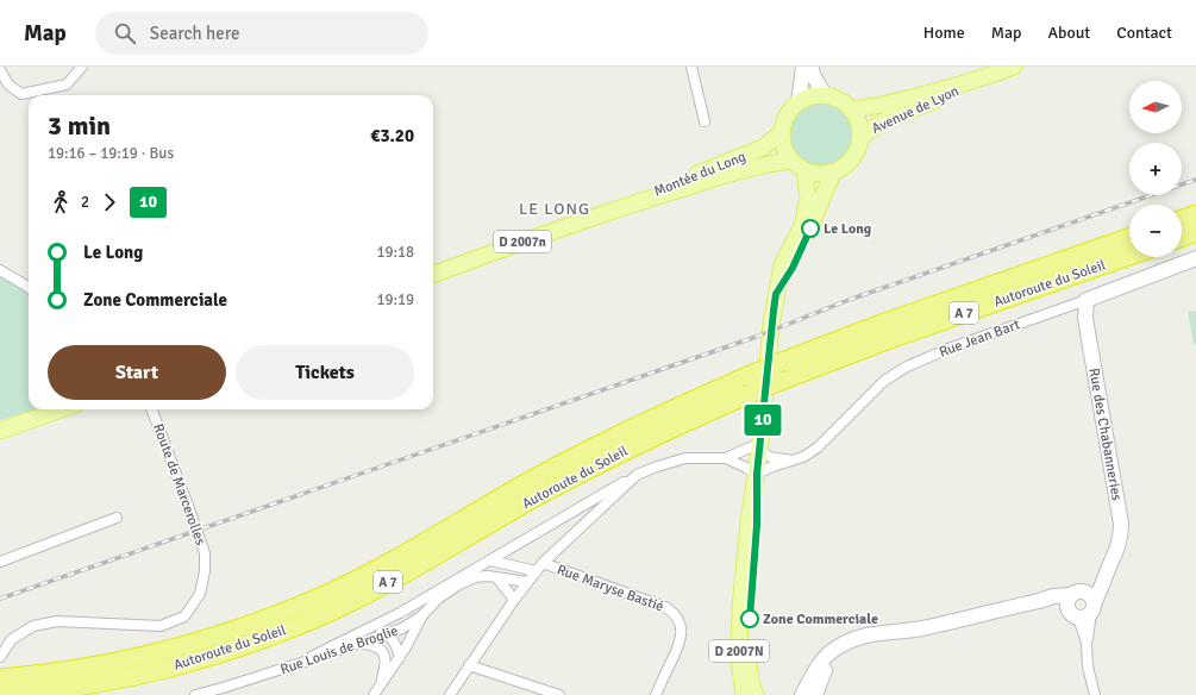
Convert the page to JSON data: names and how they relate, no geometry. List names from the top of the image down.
{
  "streets": {
    "highway": ["Autoroute du Soleil", "A 7"],
    "main road": [
      "Avenue de Lyon",
      "Montée du Long",
      "D 2007n",
      "D 2007N"
    ],
    "street": [
      "Rue Jean Bart",
      "Rue des Chabanneries",
      "Route de Marcerolles",
      "Rue Maryse Bastié",
      "Rue Louis de Broglie"
    ]
  },
  "crossings": [
    ["Avenue de Lyon", "Montée du Long"],
    ["Avenue de Lyon", "D 2007N"],
    ["Montée du Long", "D 2007N"],
    ["Rue Jean Bart", "Rue des Chabanneries"],
    ["Rue Jean Bart", "D 2007N"]
  ],
  "districts": ["LE LONG"],
  "places": ["Le Long", "Zone Commerciale"],
  "lines": ["bus line 10"],
  "north": "left",
  "page": {
    "header": "Map",
    "search": "Search here",
    "nav": [
      "Home",
      "Map",
      "About",
      "Contact"
    ],
    "on_map": "10",
    "map_buttons": ["+", "−"],
    "heading": ["3 min", "19:16 – 19:19 · Bus", "€3.20"],
    "legs": ["2", "10"],
    "list": [
      {
        "name": "Le Long",
        "value": "19:18"
      },
      {
        "name": "Zone Commerciale",
        "value": "19:19"
      }
    ],
    "buttons": ["Start", "Tickets"]
  }
}
